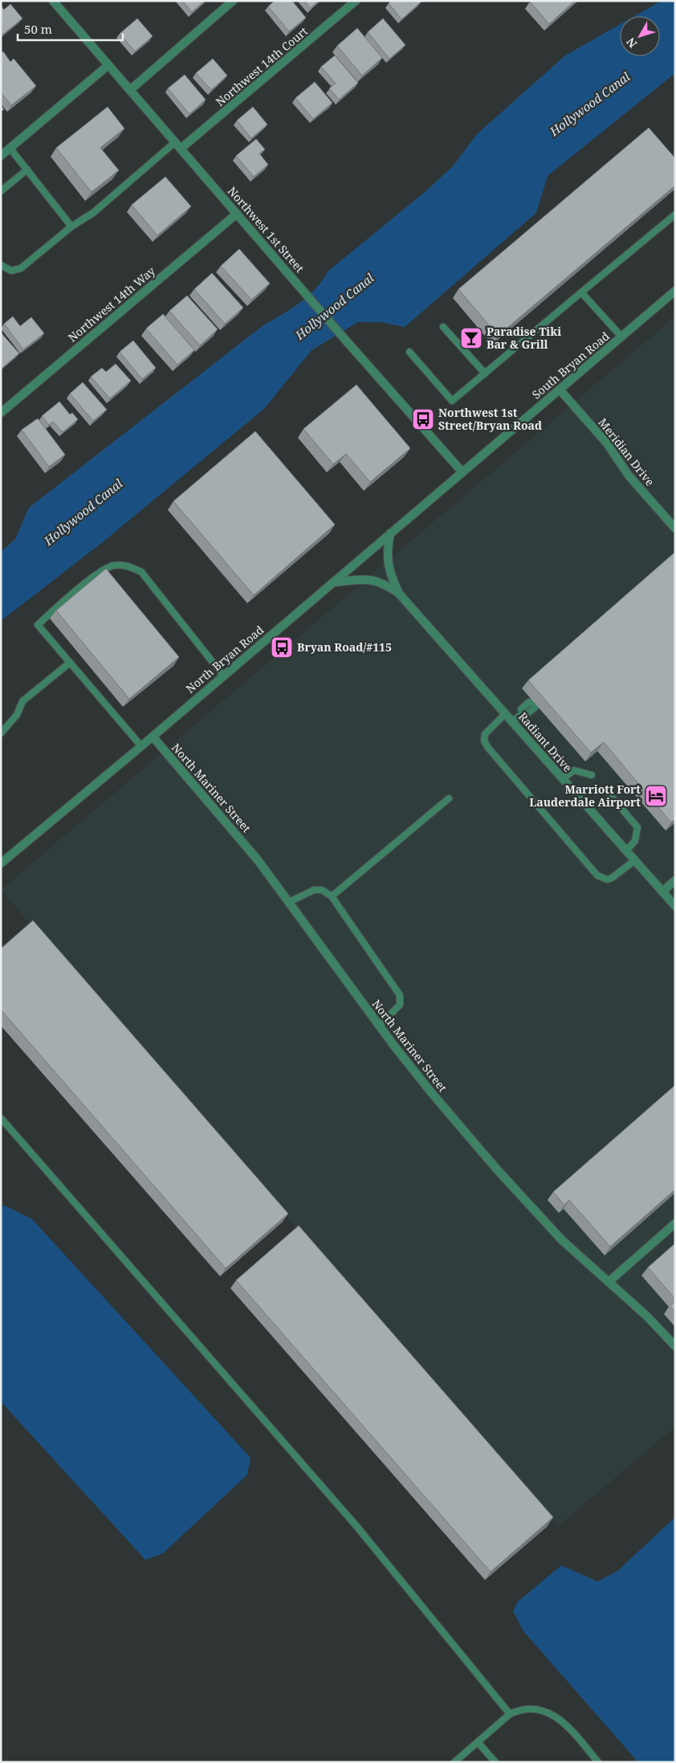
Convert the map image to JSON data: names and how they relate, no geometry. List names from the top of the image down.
{
  "streets": {
    "street": [
      "Northwest 14th Court",
      "Northwest 1st Street",
      "Northwest 14th Way",
      "South Bryan Road",
      "Meridian Drive",
      "North Bryan Road",
      "Radiant Drive",
      "North Mariner Street"
    ]
  },
  "crossings": [
    ["Northwest 14th Court", "Northwest 1st Street"],
    ["Northwest 1st Street", "Northwest 14th Way"],
    ["Northwest 1st Street", "South Bryan Road"],
    ["Northwest 1st Street", "North Bryan Road"],
    ["South Bryan Road", "Meridian Drive"],
    ["South Bryan Road", "North Bryan Road"],
    ["North Bryan Road", "Radiant Drive"],
    ["North Bryan Road", "North Mariner Street"]
  ],
  "water": ["Hollywood Canal"],
  "places": {
    "bar": ["Paradise Tiki Bar & Grill"],
    "bus stop": ["Northwest 1st Street/Bryan Road", "Bryan Road/#115"],
    "hotel": ["Marriott Fort Lauderdale Airport"]
  },
  "scale_bar": "50 m",
  "north": "bottom left"
}
